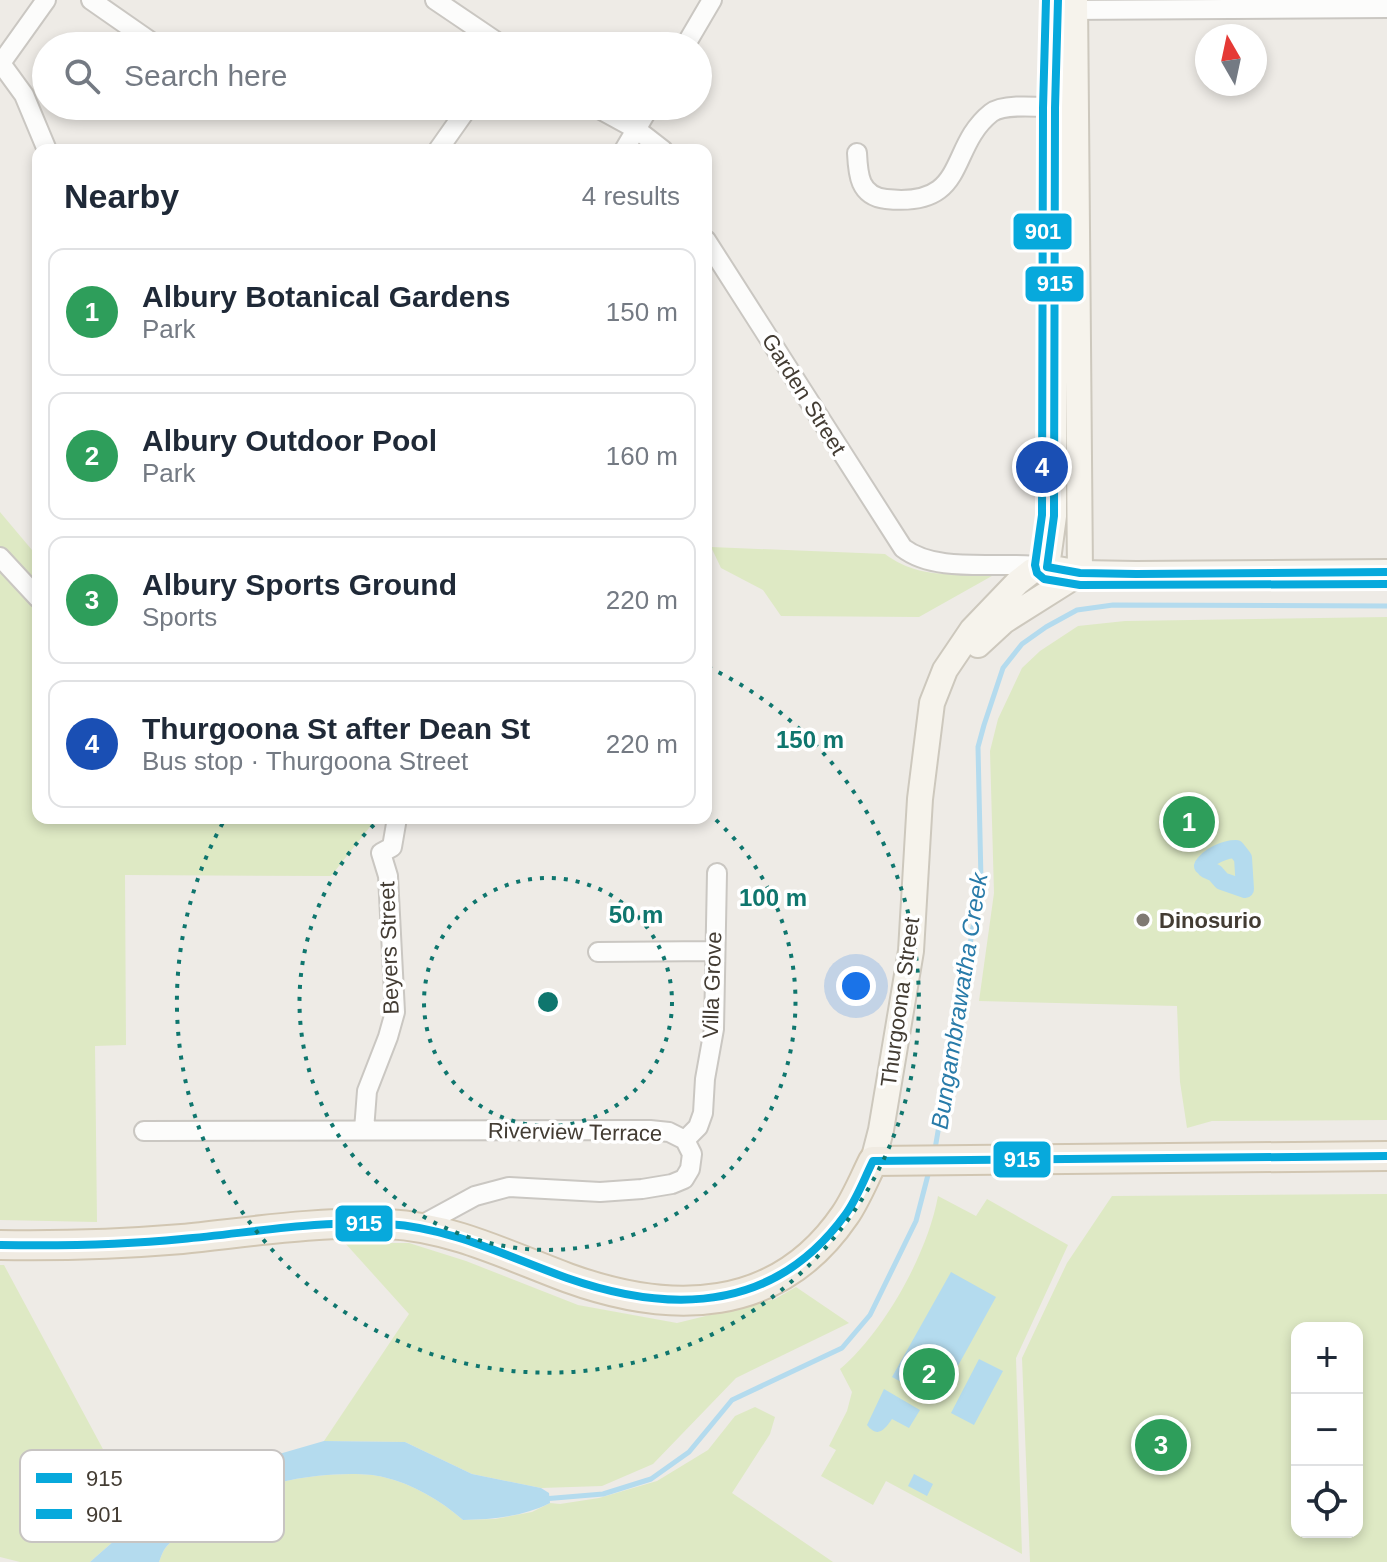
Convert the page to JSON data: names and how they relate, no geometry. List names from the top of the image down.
{
  "streets": {
    "main road": ["Thurgoona Street"],
    "street": [
      "Garden Street",
      "Beyers Street",
      "Villa Grove",
      "Riverview Terrace"
    ]
  },
  "crossings": [
    ["Garden Street", "Thurgoona Street"],
    ["Beyers Street", "Riverview Terrace"],
    ["Villa Grove", "Riverview Terrace"]
  ],
  "water": ["Bungambrawatha Creek"],
  "places": ["Dinosurio"],
  "lines": ["transit line 915", "transit line 901"],
  "legend": ["915", "901"],
  "north": "top",
  "page": {
    "search": "Search here",
    "heading": ["Nearby", "4 results"],
    "list": [
      {
        "mark": "1",
        "name": "Albury Botanical Gardens",
        "note": "Park",
        "value": "150 m"
      },
      {
        "mark": "2",
        "name": "Albury Outdoor Pool",
        "note": "Park",
        "value": "160 m"
      },
      {
        "mark": "3",
        "name": "Albury Sports Ground",
        "note": "Sports",
        "value": "220 m"
      },
      {
        "mark": "4",
        "name": "Thurgoona St after Dean St",
        "note": "Bus stop · Thurgoona Street",
        "value": "220 m"
      }
    ],
    "pins": [
      "4",
      "1",
      "2",
      "3"
    ],
    "map_buttons": ["+", "−"]
  },
  "rings": ["150 m", "100 m", "50 m"]
}
